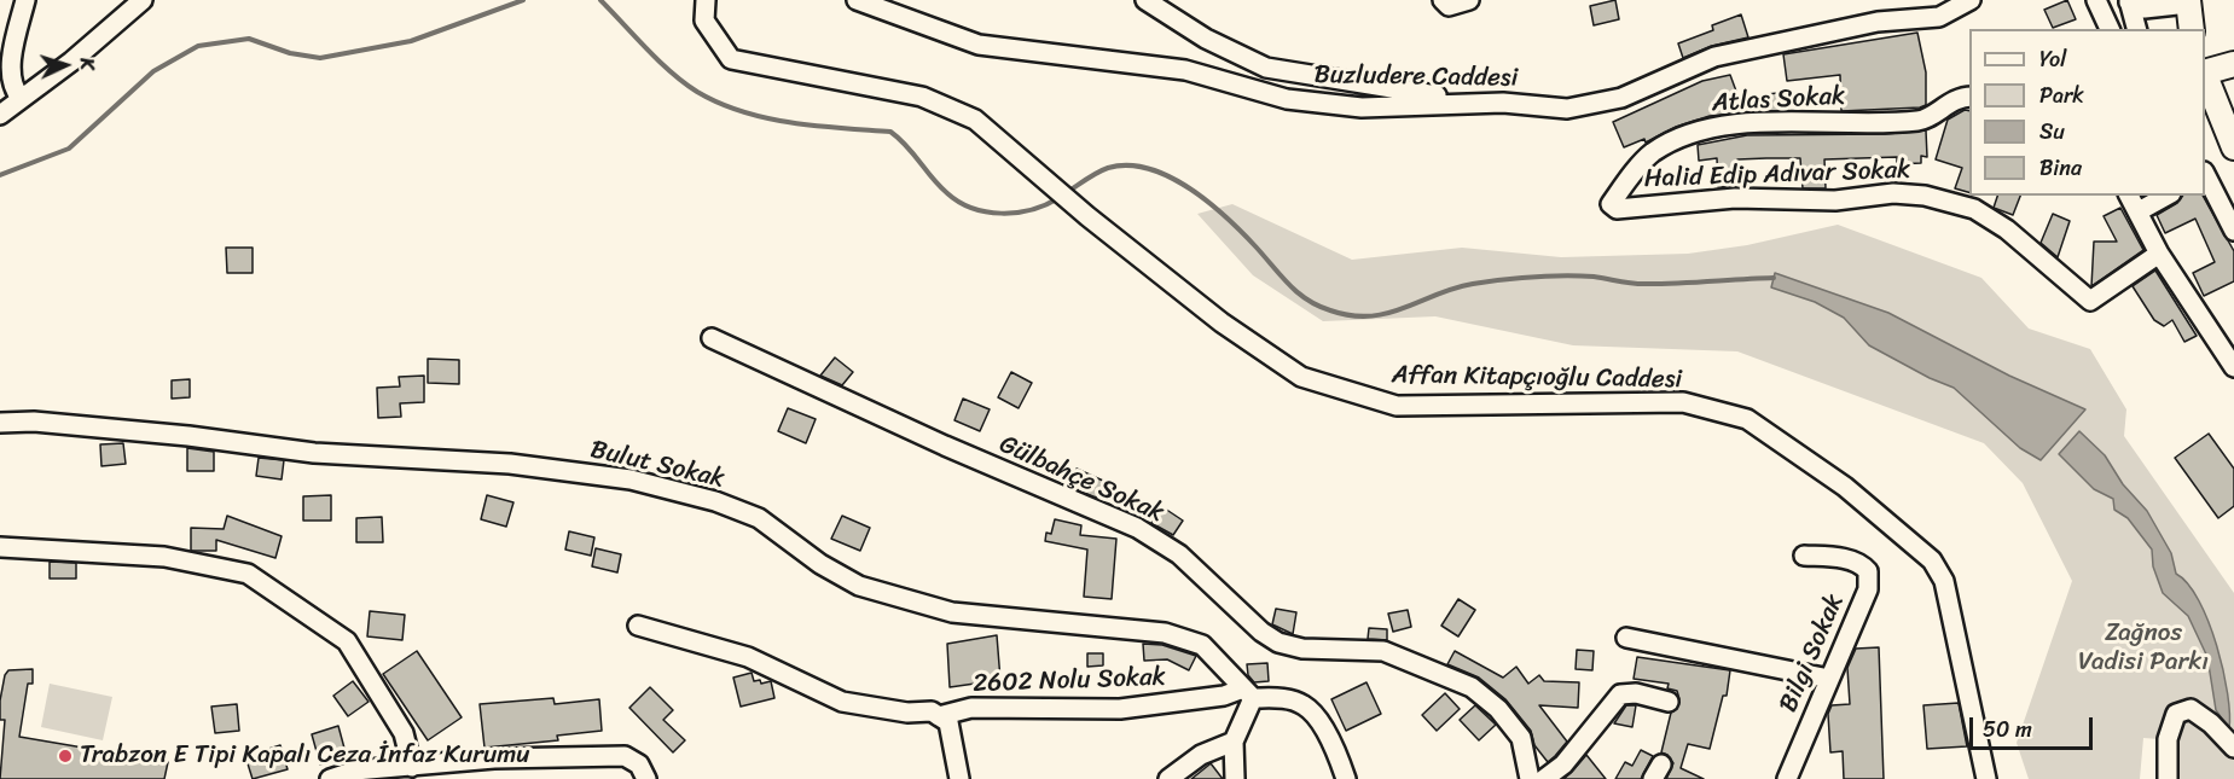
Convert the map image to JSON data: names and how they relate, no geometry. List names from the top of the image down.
{
  "streets": {
    "street": [
      "Buzludere Caddesi",
      "Atlas Sokak",
      "Halid Edip Adıvar Sokak",
      "Affan Kitapçıoğlu Caddesi",
      "Bulut Sokak",
      "Gülbahçe Sokak",
      "Bilgi Sokak",
      "2602 Nolu Sokak"
    ]
  },
  "crossings": [
    ["Atlas Sokak", "Halid Edip Adıvar Sokak"],
    ["Bulut Sokak", "2602 Nolu Sokak"]
  ],
  "parks": ["Zağnos Vadisi Parkı"],
  "places": ["Trabzon E Tipi Kapalı Ceza İnfaz Kurumu"],
  "legend": [
    "Yol",
    "Park",
    "Su",
    "Bina"
  ],
  "scale_bar": "50 m",
  "north": "right"
}
